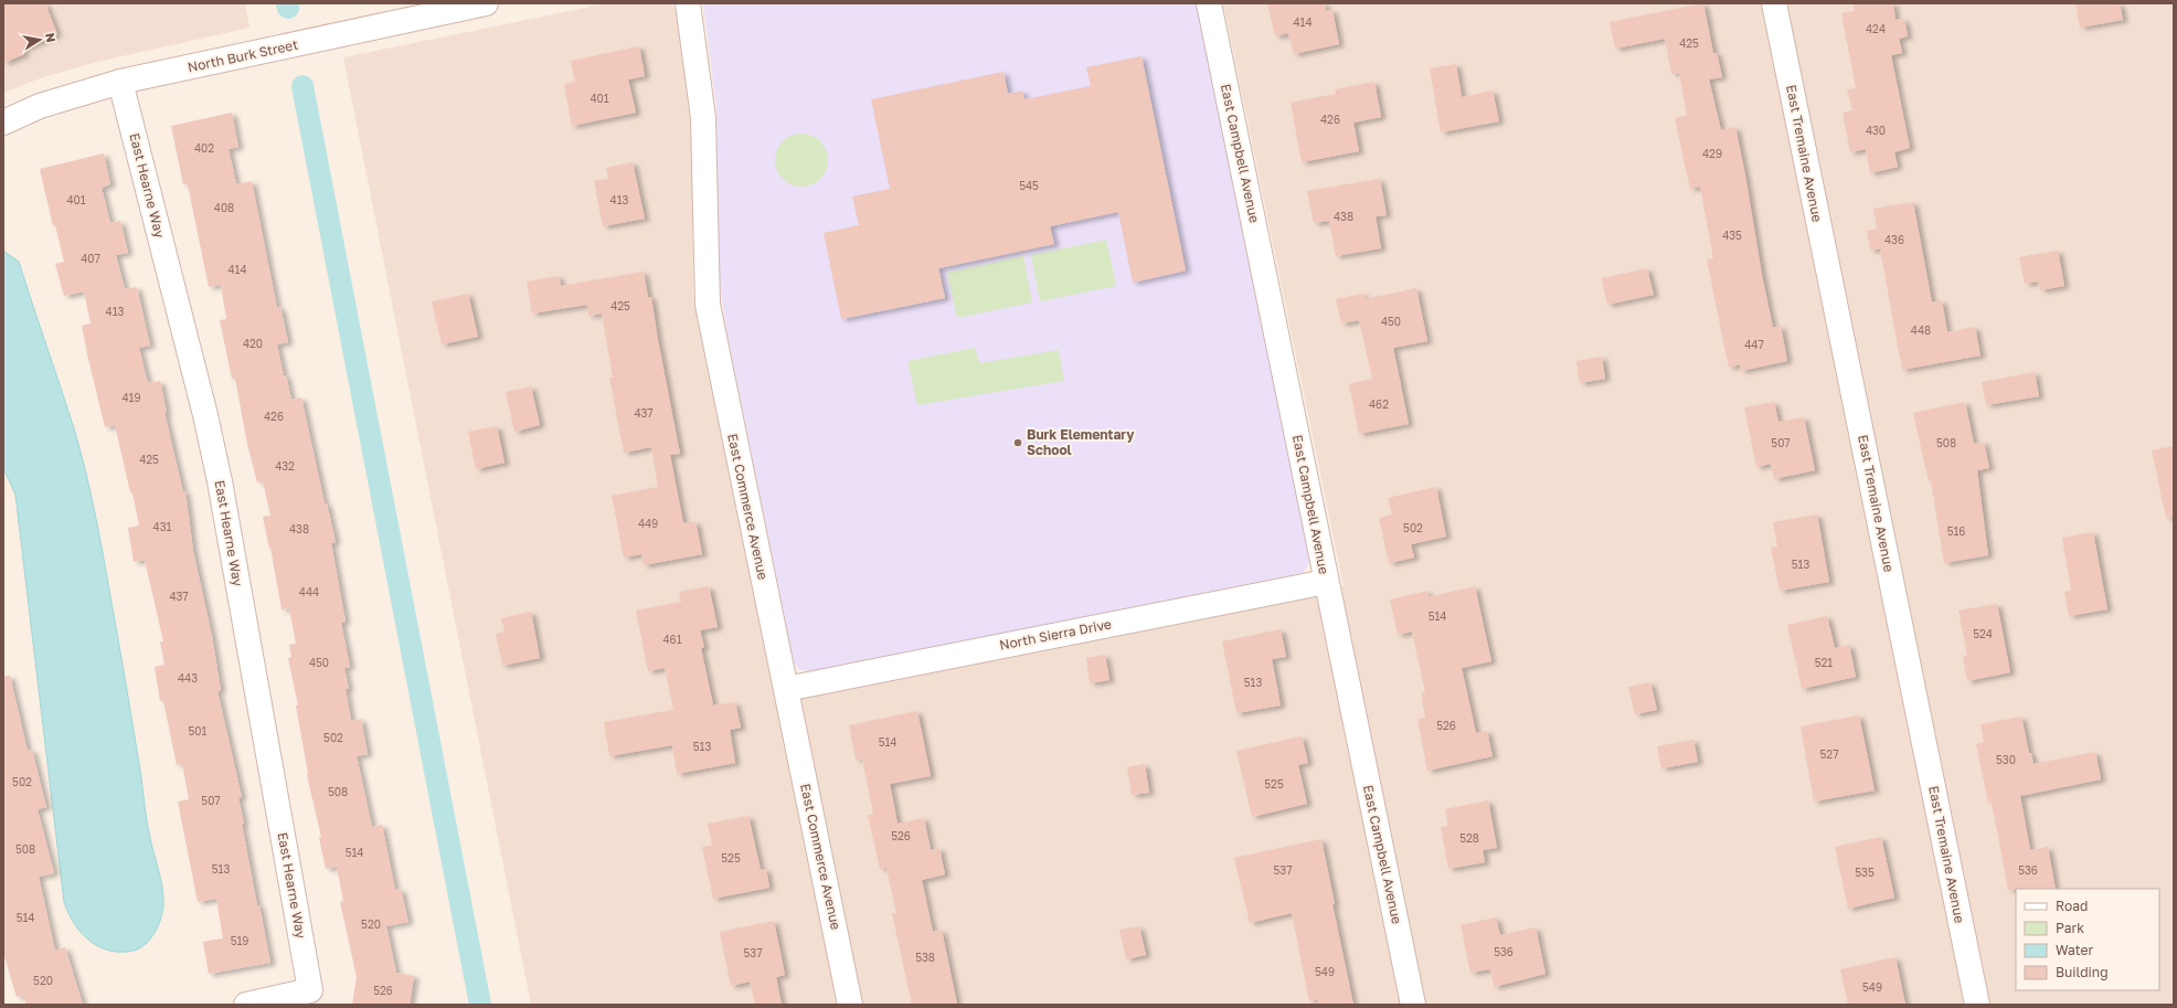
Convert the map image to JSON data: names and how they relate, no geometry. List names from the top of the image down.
{
  "streets": {
    "street": [
      "North Burk Street",
      "East Campbell Avenue",
      "East Tremaine Avenue",
      "East Hearne Way",
      "East Commerce Avenue",
      "North Sierra Drive"
    ]
  },
  "crossings": [
    ["North Burk Street", "East Hearne Way"],
    ["East Campbell Avenue", "North Sierra Drive"],
    ["East Commerce Avenue", "North Sierra Drive"]
  ],
  "places": ["Burk Elementary School"],
  "house_numbers": [
    "414",
    "424",
    "425",
    "401",
    "426",
    "430",
    "402",
    "429",
    "545",
    "401",
    "413",
    "408",
    "438",
    "435",
    "436",
    "407",
    "414",
    "425",
    "413",
    "450",
    "448",
    "420",
    "447",
    "419",
    "462",
    "437",
    "426",
    "507",
    "508",
    "425",
    "432",
    "449",
    "431",
    "502",
    "438",
    "516",
    "513",
    "444",
    "437",
    "514",
    "524",
    "461",
    "450",
    "521",
    "443",
    "513",
    "526",
    "501",
    "502",
    "514",
    "513",
    "527",
    "530",
    "502",
    "525",
    "508",
    "507",
    "526",
    "528",
    "508",
    "514",
    "525",
    "513",
    "537",
    "536",
    "535",
    "514",
    "520",
    "519",
    "536",
    "537",
    "538",
    "549",
    "520",
    "549",
    "526"
  ],
  "legend": [
    "Road",
    "Park",
    "Water",
    "Building"
  ],
  "north": "right"
}
